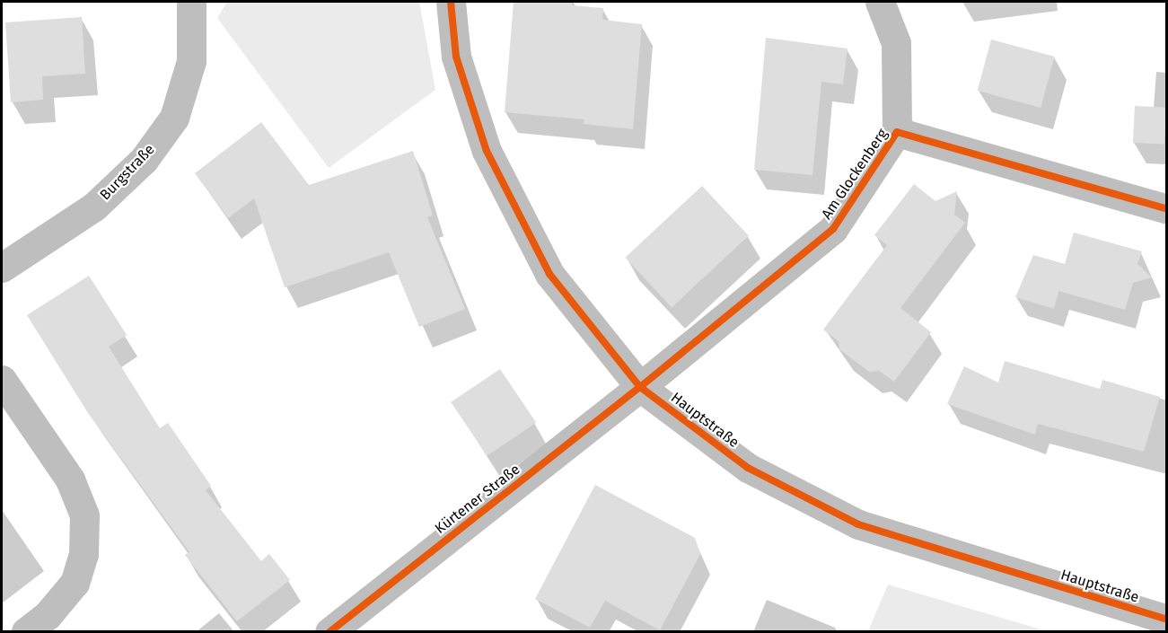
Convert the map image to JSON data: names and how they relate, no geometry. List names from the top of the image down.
{
  "streets": {
    "street": [
      "Burgstraße",
      "Am Glockenberg",
      "Hauptstraße",
      "Kürtener Straße"
    ]
  },
  "crossings": [
    ["Am Glockenberg", "Hauptstraße"],
    ["Am Glockenberg", "Kürtener Straße"],
    ["Hauptstraße", "Kürtener Straße"]
  ]
}
